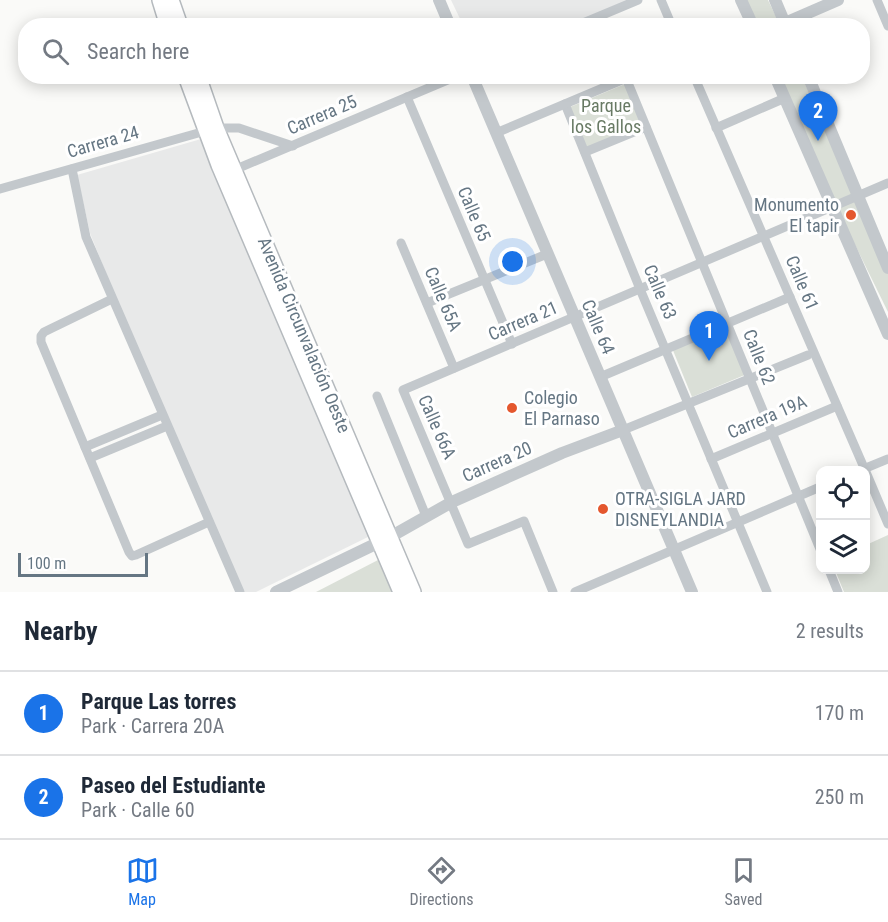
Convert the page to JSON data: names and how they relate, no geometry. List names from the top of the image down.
{
  "streets": {
    "main road": ["Avenida Circunvalación Oeste"],
    "street": [
      "Carrera 25",
      "Carrera 24",
      "Calle 65",
      "Calle 61",
      "Calle 63",
      "Calle 65A",
      "Carrera 21",
      "Calle 64",
      "Calle 62",
      "Carrera 19A",
      "Calle 66A",
      "Carrera 20"
    ]
  },
  "crossings": [
    ["Carrera 25", "Calle 65"],
    ["Carrera 25", "Avenida Circunvalación Oeste"],
    ["Carrera 24", "Avenida Circunvalación Oeste"],
    ["Calle 65", "Carrera 21"],
    ["Calle 61", "Carrera 21"],
    ["Calle 61", "Carrera 19A"],
    ["Calle 63", "Carrera 21"],
    ["Calle 63", "Carrera 19A"],
    ["Calle 63", "Carrera 20"],
    ["Calle 65A", "Carrera 21"],
    ["Carrera 21", "Calle 64"],
    ["Carrera 21", "Calle 62"],
    ["Carrera 21", "Calle 66A"],
    ["Calle 64", "Carrera 20"],
    ["Avenida Circunvalación Oeste", "Carrera 20"],
    ["Calle 62", "Carrera 19A"],
    ["Calle 62", "Carrera 20"],
    ["Calle 66A", "Carrera 20"]
  ],
  "parks": ["Parque los Gallos"],
  "places": ["Monumento El tapir", "Colegio El Parnaso", "OTRA-SIGLA JARD DISNEYLANDIA"],
  "scale_bar": "100 m",
  "page": {
    "search": "Search here",
    "pins": ["2", "1"],
    "scale": "100 m",
    "heading": ["Nearby", "2 results"],
    "list": [
      {
        "mark": "1",
        "name": "Parque Las torres",
        "note": "Park · Carrera 20A",
        "value": "170 m"
      },
      {
        "mark": "2",
        "name": "Paseo del Estudiante",
        "note": "Park · Calle 60",
        "value": "250 m"
      }
    ],
    "nav": ["Map", "Directions", "Saved"]
  }
}
